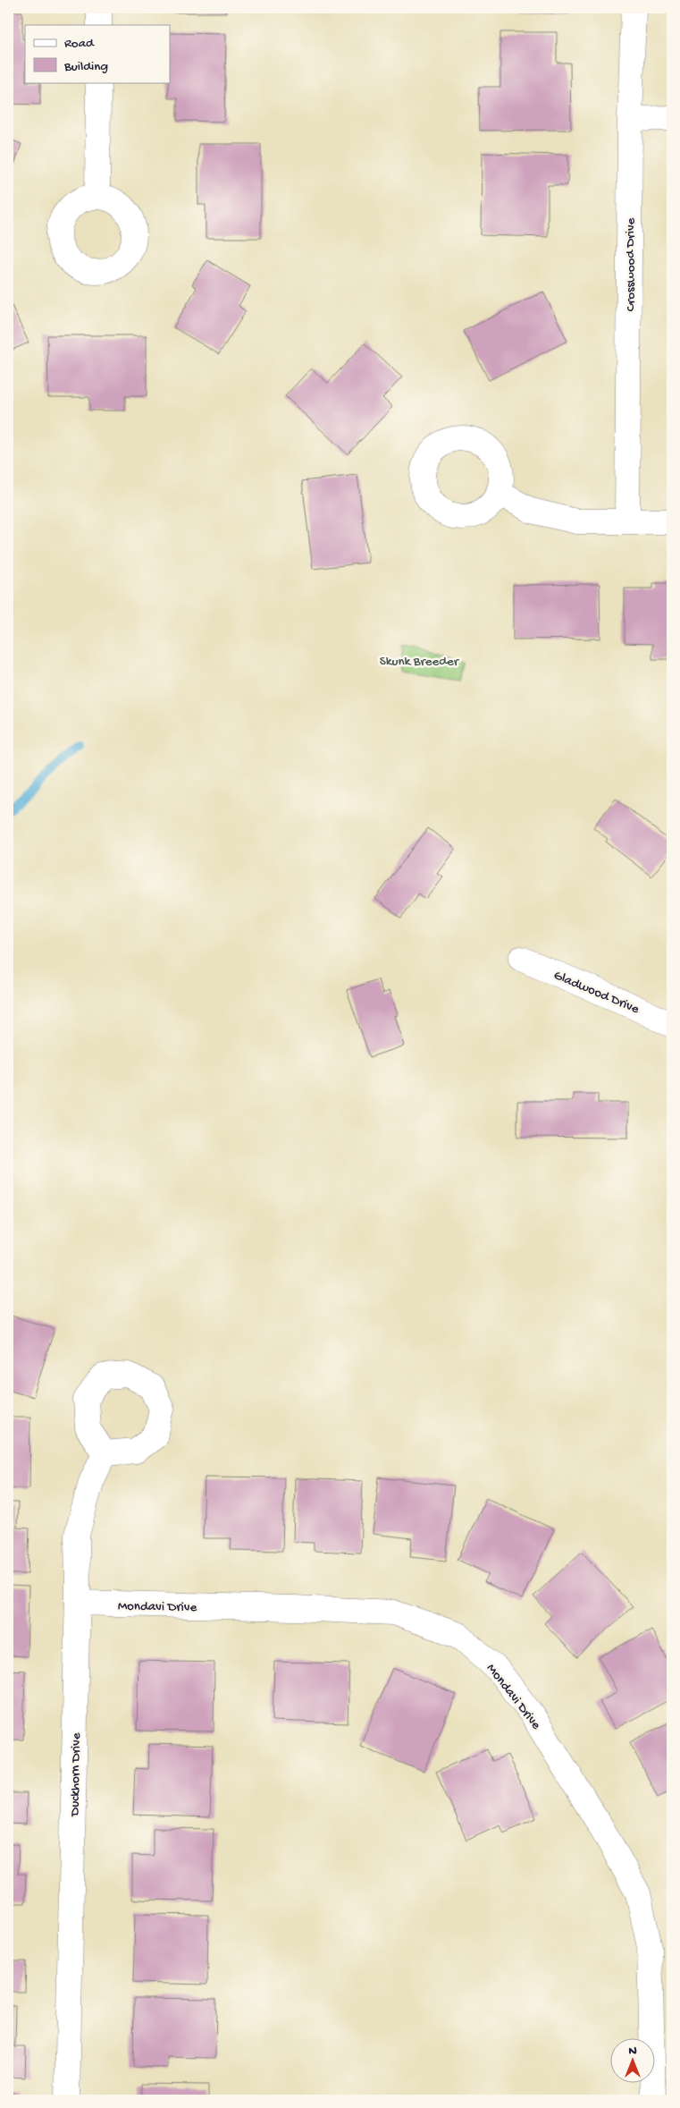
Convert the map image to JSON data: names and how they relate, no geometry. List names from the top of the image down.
{
  "streets": {
    "street": [
      "Crosswood Drive",
      "Gladwood Drive",
      "Mondavi Drive",
      "Duckhorn Drive"
    ]
  },
  "crossings": [
    ["Mondavi Drive", "Duckhorn Drive"]
  ],
  "parks": ["Skunk Breeder"],
  "legend": ["Road", "Building"],
  "north": "top"
}
